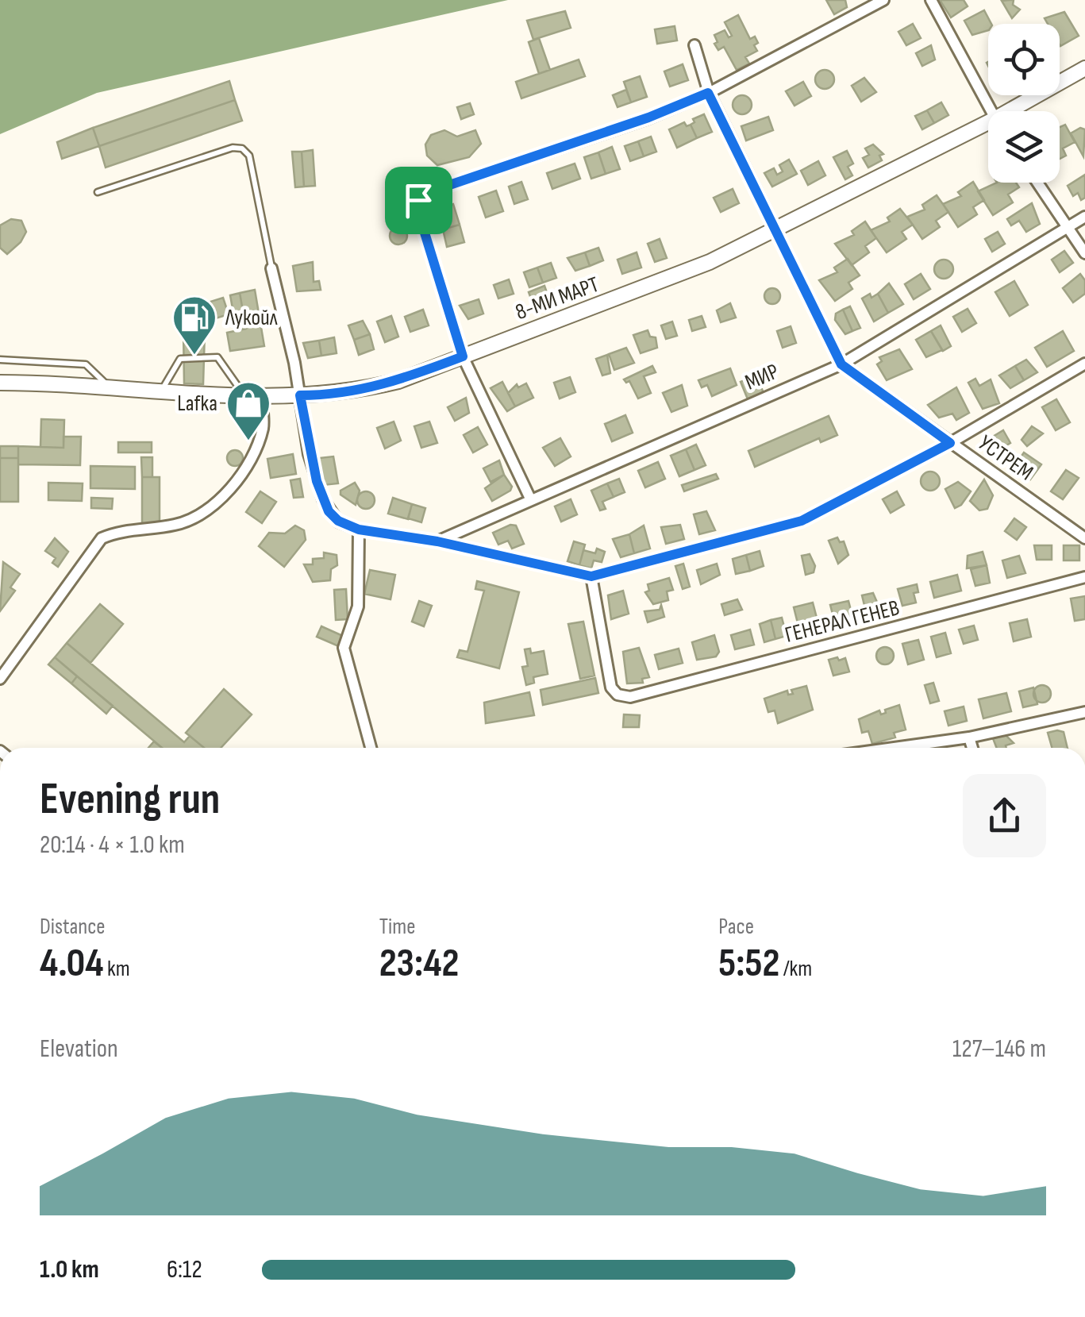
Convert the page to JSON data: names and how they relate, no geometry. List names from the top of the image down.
{
  "streets": {
    "main road": ["8-МИ МАРТ"],
    "street": ["МИР", "УСТРЕМ", "ГЕНЕРАЛ ГЕНЕВ"]
  },
  "crossings": [
    ["8-МИ МАРТ", "УСТРЕМ"],
    ["МИР", "УСТРЕМ"]
  ],
  "places": {
    "fuel station": ["Лукойл"],
    "shop": ["Lafka"]
  },
  "page": {
    "heading": ["Evening run", "20:14 · 4 × 1.0 km"],
    "stats": [
      ["Distance", "4.04 km"],
      ["Time", "23:42"],
      ["Pace", "5:52 /km"]
    ],
    "chart": ["Elevation", "127–146 m"],
    "list": [
      {
        "name": "1.0 km",
        "note": "6:12"
      }
    ]
  }
}
